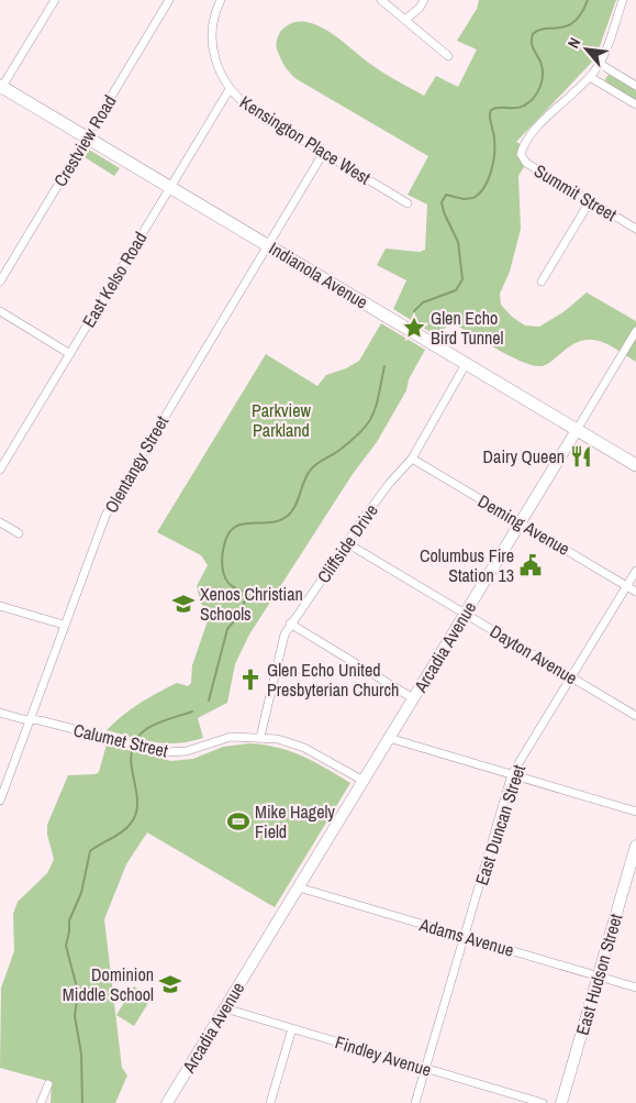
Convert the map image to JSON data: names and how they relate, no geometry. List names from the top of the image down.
{
  "streets": {
    "main road": ["Indianola Avenue"],
    "street": [
      "Kensington Place West",
      "Crestview Road",
      "Summit Street",
      "East Kelso Road",
      "Olentangy Street",
      "Deming Avenue",
      "Cliffside Drive",
      "Arcadia Avenue",
      "Dayton Avenue",
      "Calumet Street",
      "East Duncan Street",
      "Adams Avenue",
      "East Hudson Street",
      "Findley Avenue"
    ]
  },
  "crossings": [
    ["Kensington Place West", "East Kelso Road"],
    ["Kensington Place West", "Olentangy Street"],
    ["Crestview Road", "Indianola Avenue"],
    ["Indianola Avenue", "East Kelso Road"],
    ["Indianola Avenue", "Olentangy Street"],
    ["Indianola Avenue", "Cliffside Drive"],
    ["Indianola Avenue", "Arcadia Avenue"],
    ["Olentangy Street", "Calumet Street"],
    ["Deming Avenue", "Cliffside Drive"],
    ["Deming Avenue", "Arcadia Avenue"],
    ["Deming Avenue", "East Duncan Street"],
    ["Cliffside Drive", "Dayton Avenue"],
    ["Cliffside Drive", "Calumet Street"],
    ["Arcadia Avenue", "Dayton Avenue"],
    ["Arcadia Avenue", "Calumet Street"],
    ["Arcadia Avenue", "Adams Avenue"],
    ["Arcadia Avenue", "Findley Avenue"],
    ["Dayton Avenue", "East Duncan Street"],
    ["East Duncan Street", "Adams Avenue"],
    ["East Duncan Street", "Findley Avenue"],
    ["Adams Avenue", "East Hudson Street"]
  ],
  "parks": ["Parkview Parkland"],
  "places": {
    "place": ["Glen Echo Bird Tunnel"],
    "restaurant": ["Dairy Queen"],
    "public building": ["Columbus Fire Station 13"],
    "school or university": ["Xenos Christian Schools", "Dominion Middle School"],
    "church": ["Glen Echo United Presbyterian Church"],
    "sports": ["Mike Hagely Field"]
  },
  "north": "top left"
}
